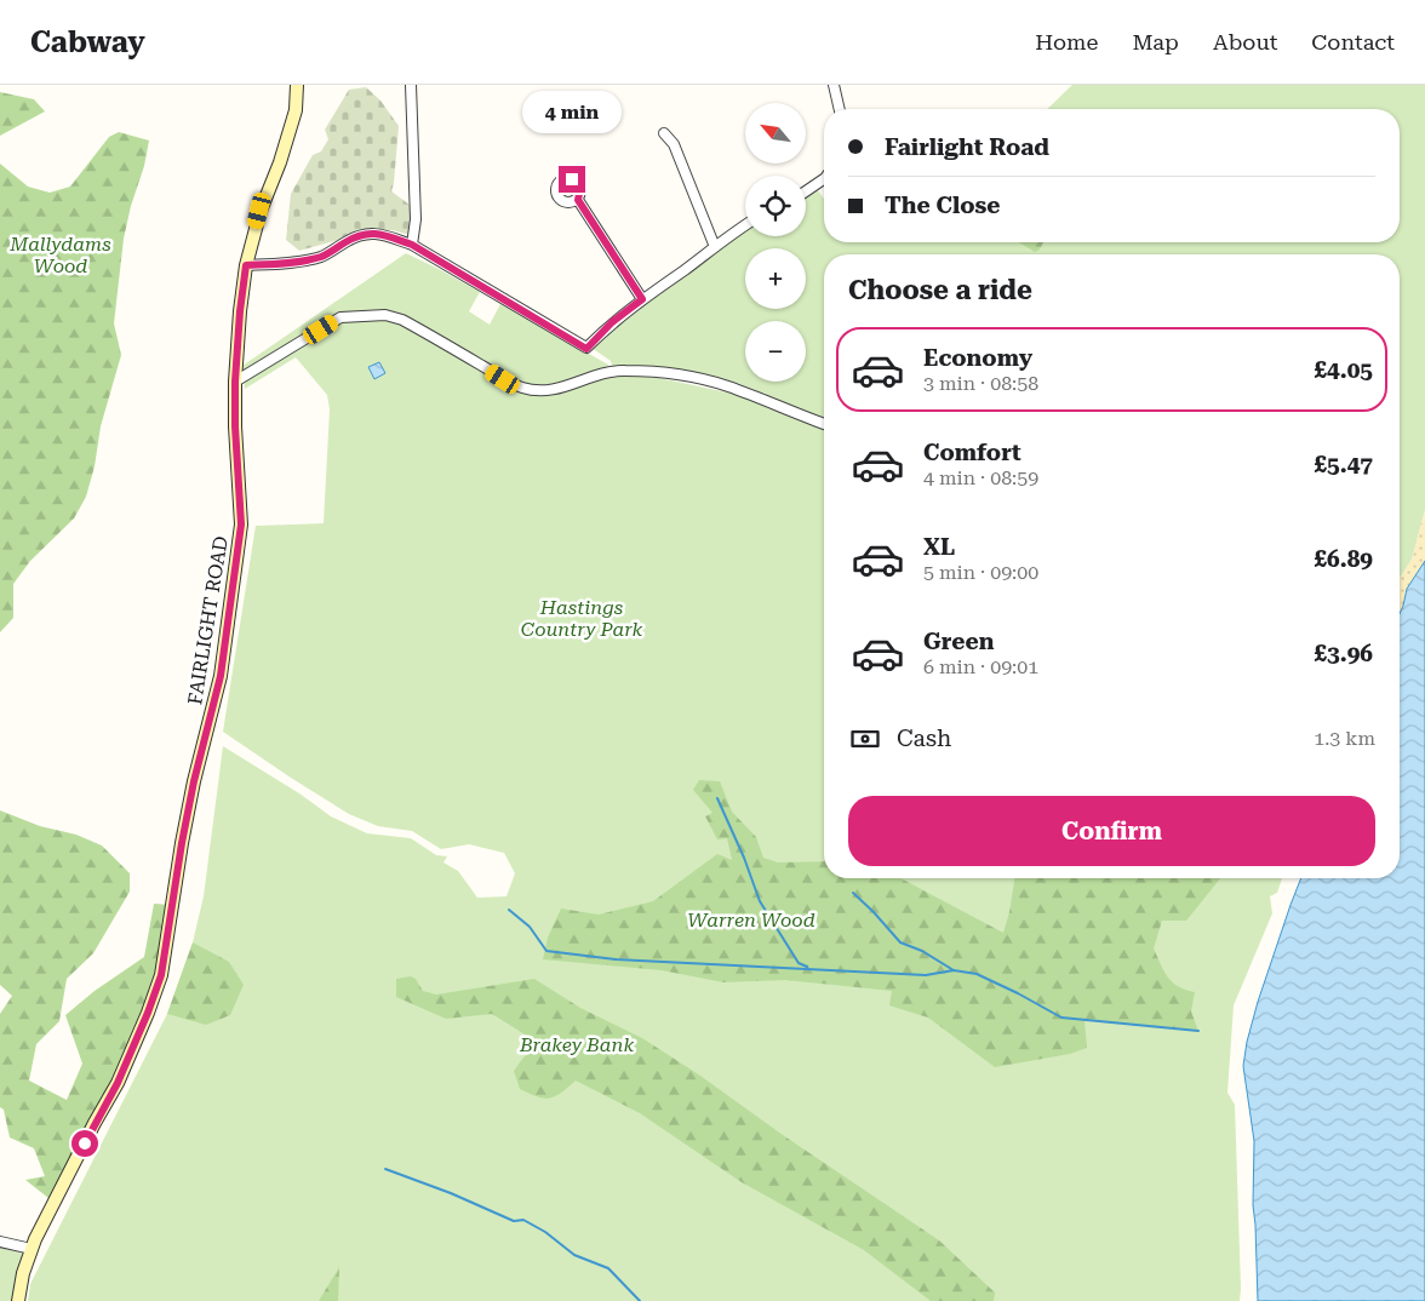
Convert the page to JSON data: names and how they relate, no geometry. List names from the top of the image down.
{
  "streets": {
    "street": ["FAIRLIGHT ROAD"]
  },
  "parks": [
    "Mallydams Wood",
    "Hastings Country Park",
    "Warren Wood",
    "Brakey Bank"
  ],
  "north": "top left",
  "page": {
    "header": "Cabway",
    "nav": [
      "Home",
      "Map",
      "About",
      "Contact"
    ],
    "bubble": "4 min",
    "map_buttons": ["+", "−"],
    "banner": ["Fairlight Road", "The Close"],
    "heading": "Choose a ride",
    "list": [
      {
        "name": "Economy",
        "note": "3 min · 08:58",
        "value": "£4.05"
      },
      {
        "name": "Comfort",
        "note": "4 min · 08:59",
        "value": "£5.47"
      },
      {
        "name": "XL",
        "note": "5 min · 09:00",
        "value": "£6.89"
      },
      {
        "name": "Green",
        "note": "6 min · 09:01",
        "value": "£3.96"
      }
    ],
    "pay": ["Cash", "1.3 km"],
    "buttons": "Confirm"
  }
}
